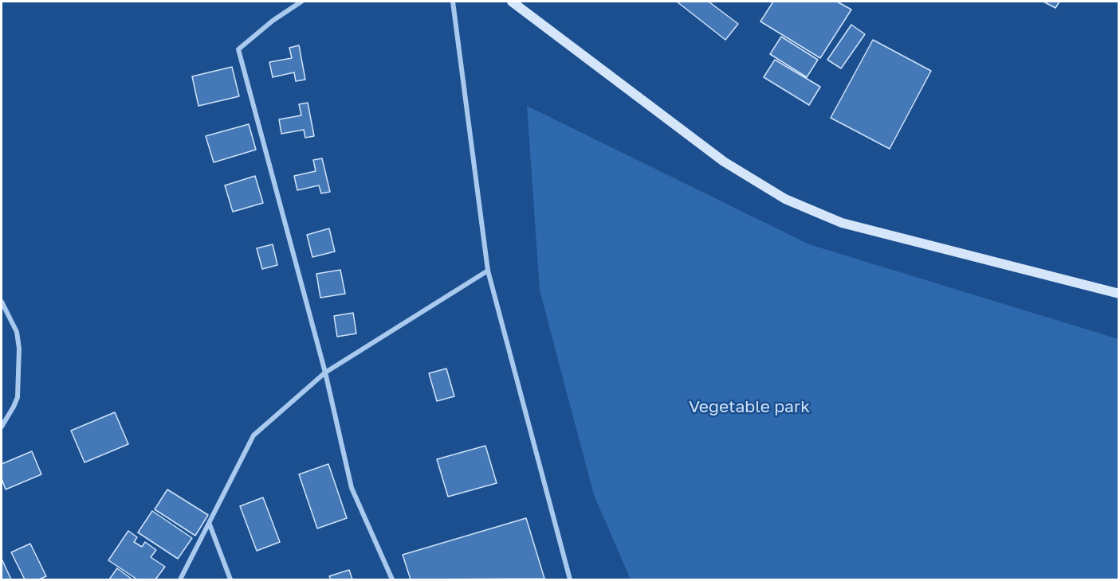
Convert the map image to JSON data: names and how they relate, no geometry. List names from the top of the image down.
{
  "parks": ["Vegetable park"]
}
